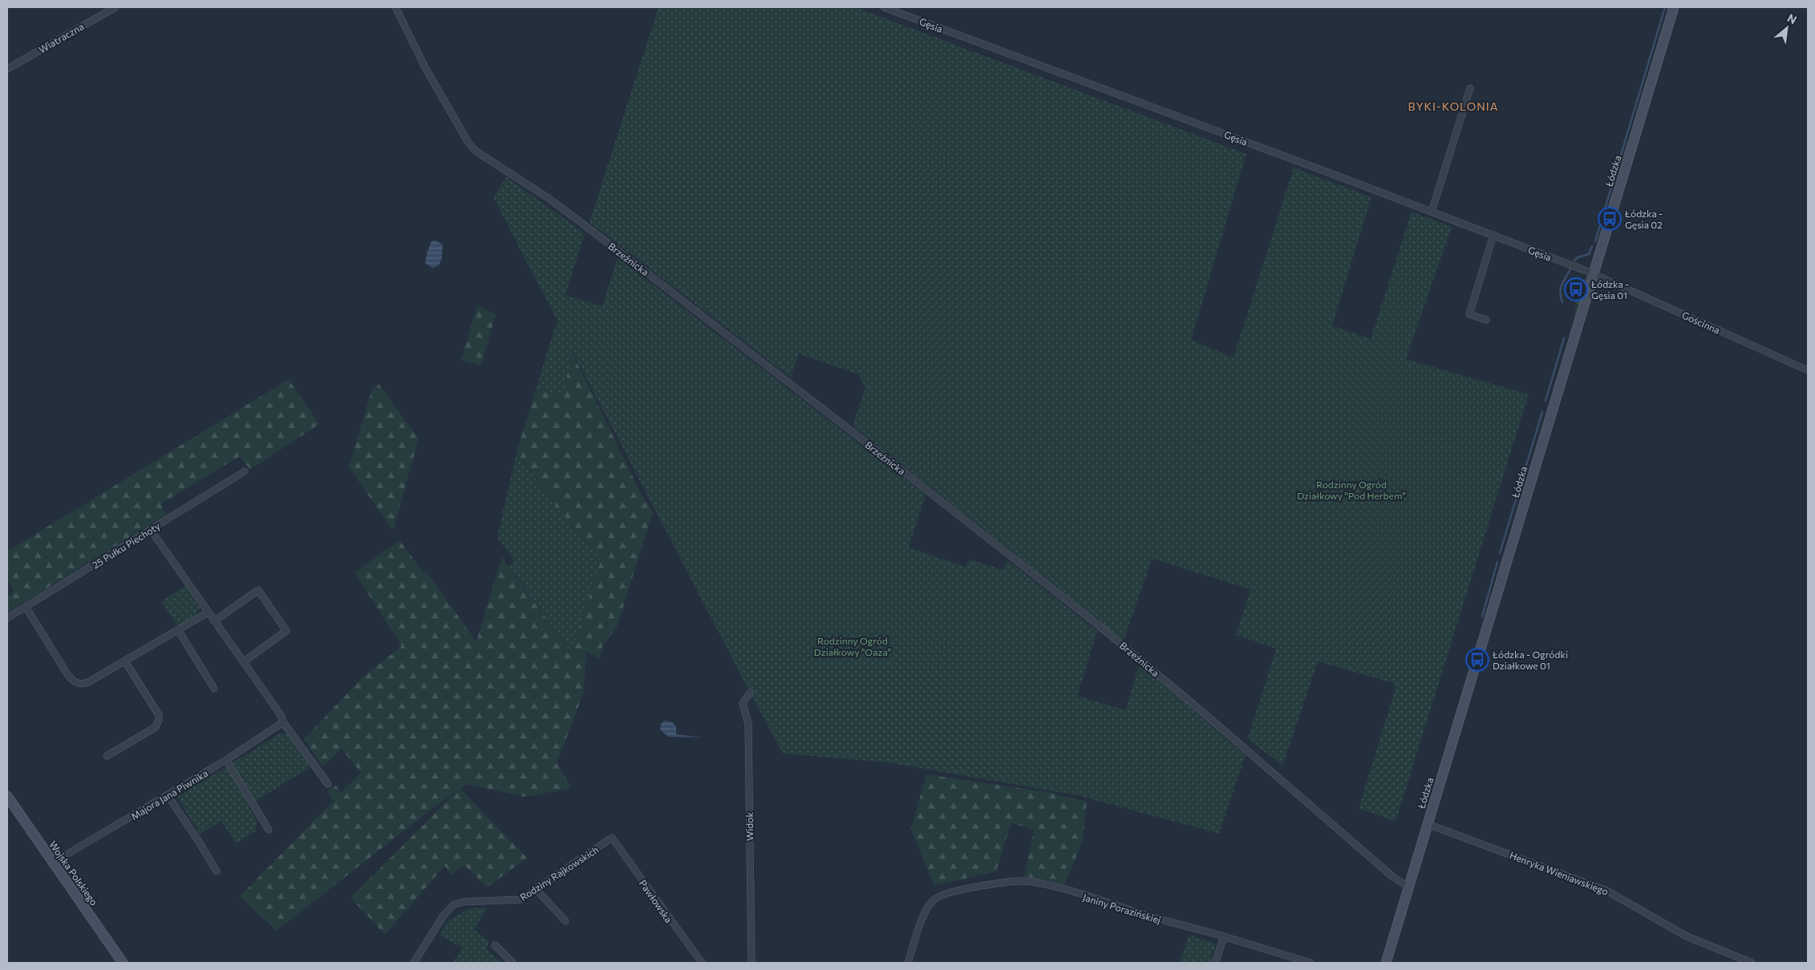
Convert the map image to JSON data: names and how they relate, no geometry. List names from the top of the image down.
{
  "streets": {
    "main road": ["Łódzka", "Wojska Polskiego"],
    "street": [
      "Gęsia",
      "Wiatraczna",
      "Brzeźnicka",
      "Gościnna",
      "25 Pułku Piechoty",
      "Majora Jana Piwnika",
      "Widok",
      "Rodziny Rajkowskich",
      "Henryka Wieniawskiego",
      "Pawłowska",
      "Janiny Porazińskiej"
    ]
  },
  "crossings": [
    ["Gęsia", "Łódzka"],
    ["Gęsia", "Gościnna"],
    ["Łódzka", "Brzeźnicka"],
    ["Łódzka", "Gościnna"],
    ["Łódzka", "Henryka Wieniawskiego"],
    ["Majora Jana Piwnika", "Wojska Polskiego"],
    ["Rodziny Rajkowskich", "Pawłowska"]
  ],
  "districts": ["BYKI-KOLONIA"],
  "parks": ["Rodzinny Ogród Działkowy \"Pod Herbem\"", "Rodzinny Ogród Działkowy \"Oaza\""],
  "places": {
    "bus stop": ["Łódzka - Gęsia 02", "Łódzka - Gęsia 01", "Łódzka - Ogródki Działkowe 01"]
  },
  "north": "top right"
}
